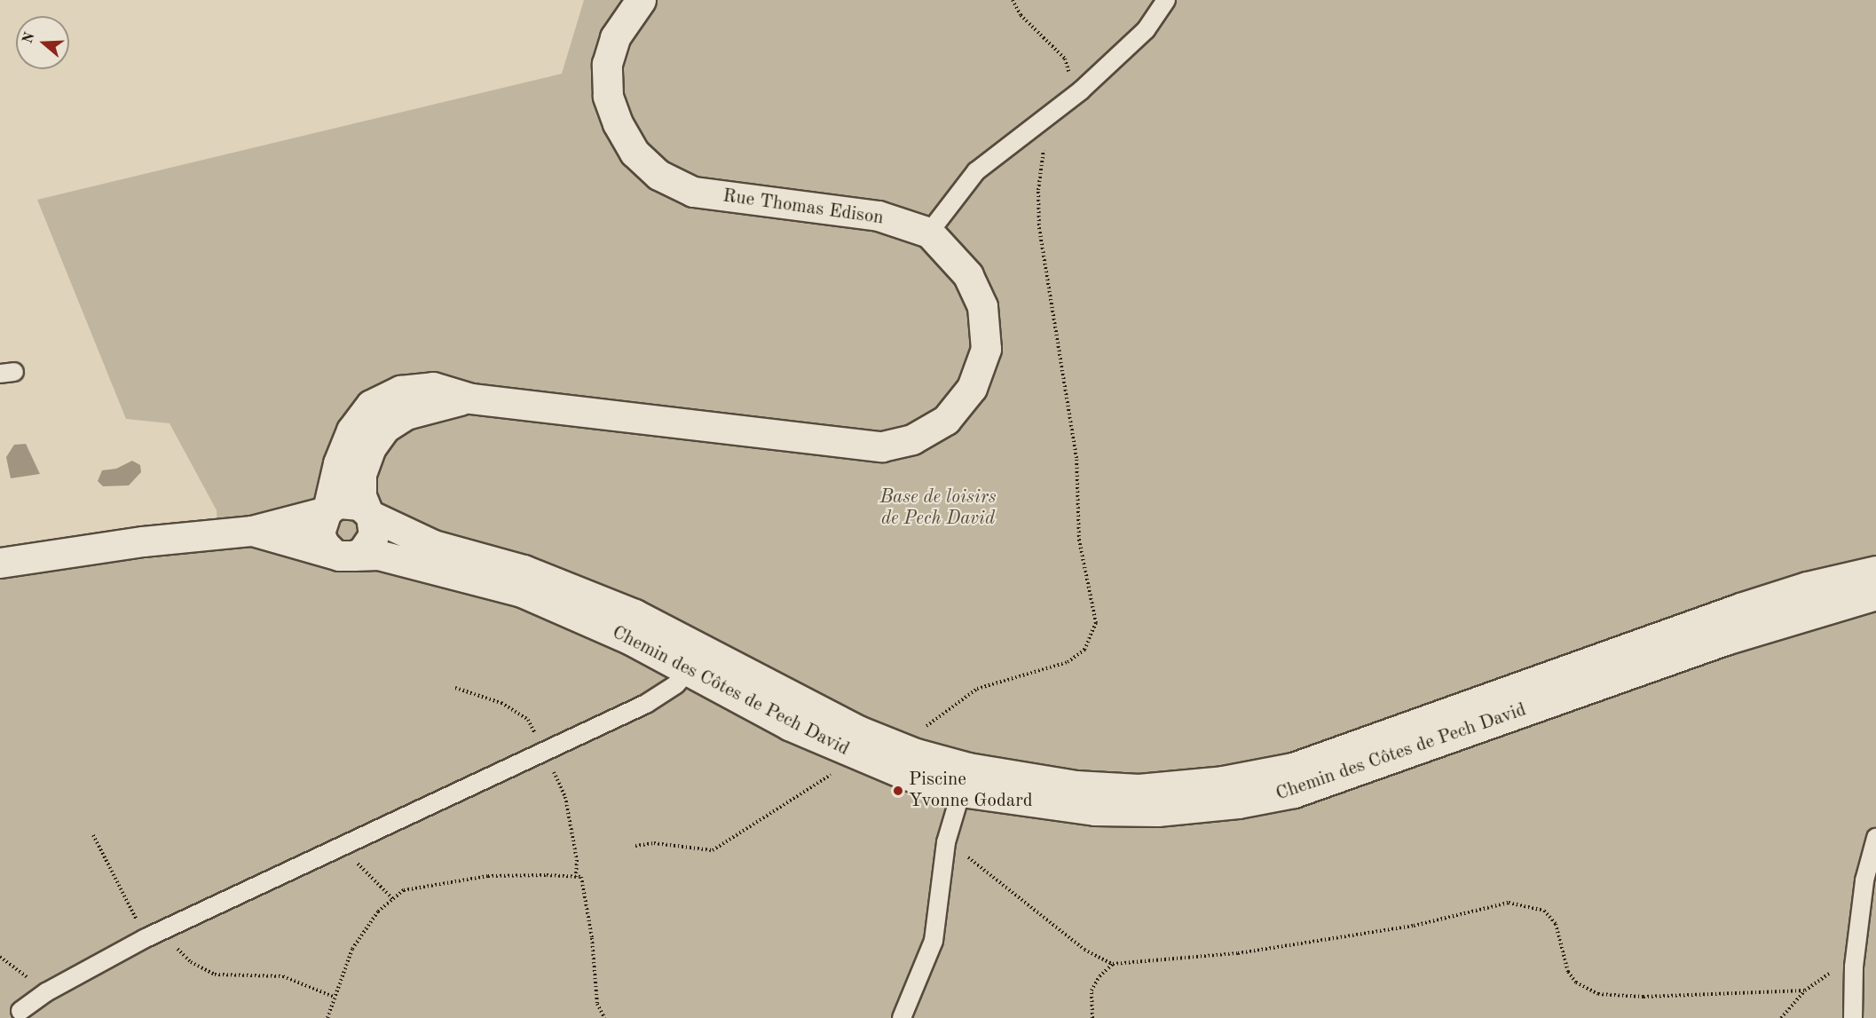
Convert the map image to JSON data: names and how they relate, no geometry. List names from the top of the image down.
{
  "streets": {
    "street": ["Rue Thomas Edison", "Chemin des Côtes de Pech David"]
  },
  "crossings": [
    ["Rue Thomas Edison", "Chemin des Côtes de Pech David"]
  ],
  "parks": ["Base de loisirs de Pech David"],
  "places": ["Piscine Yvonne Godard"],
  "north": "left"
}
